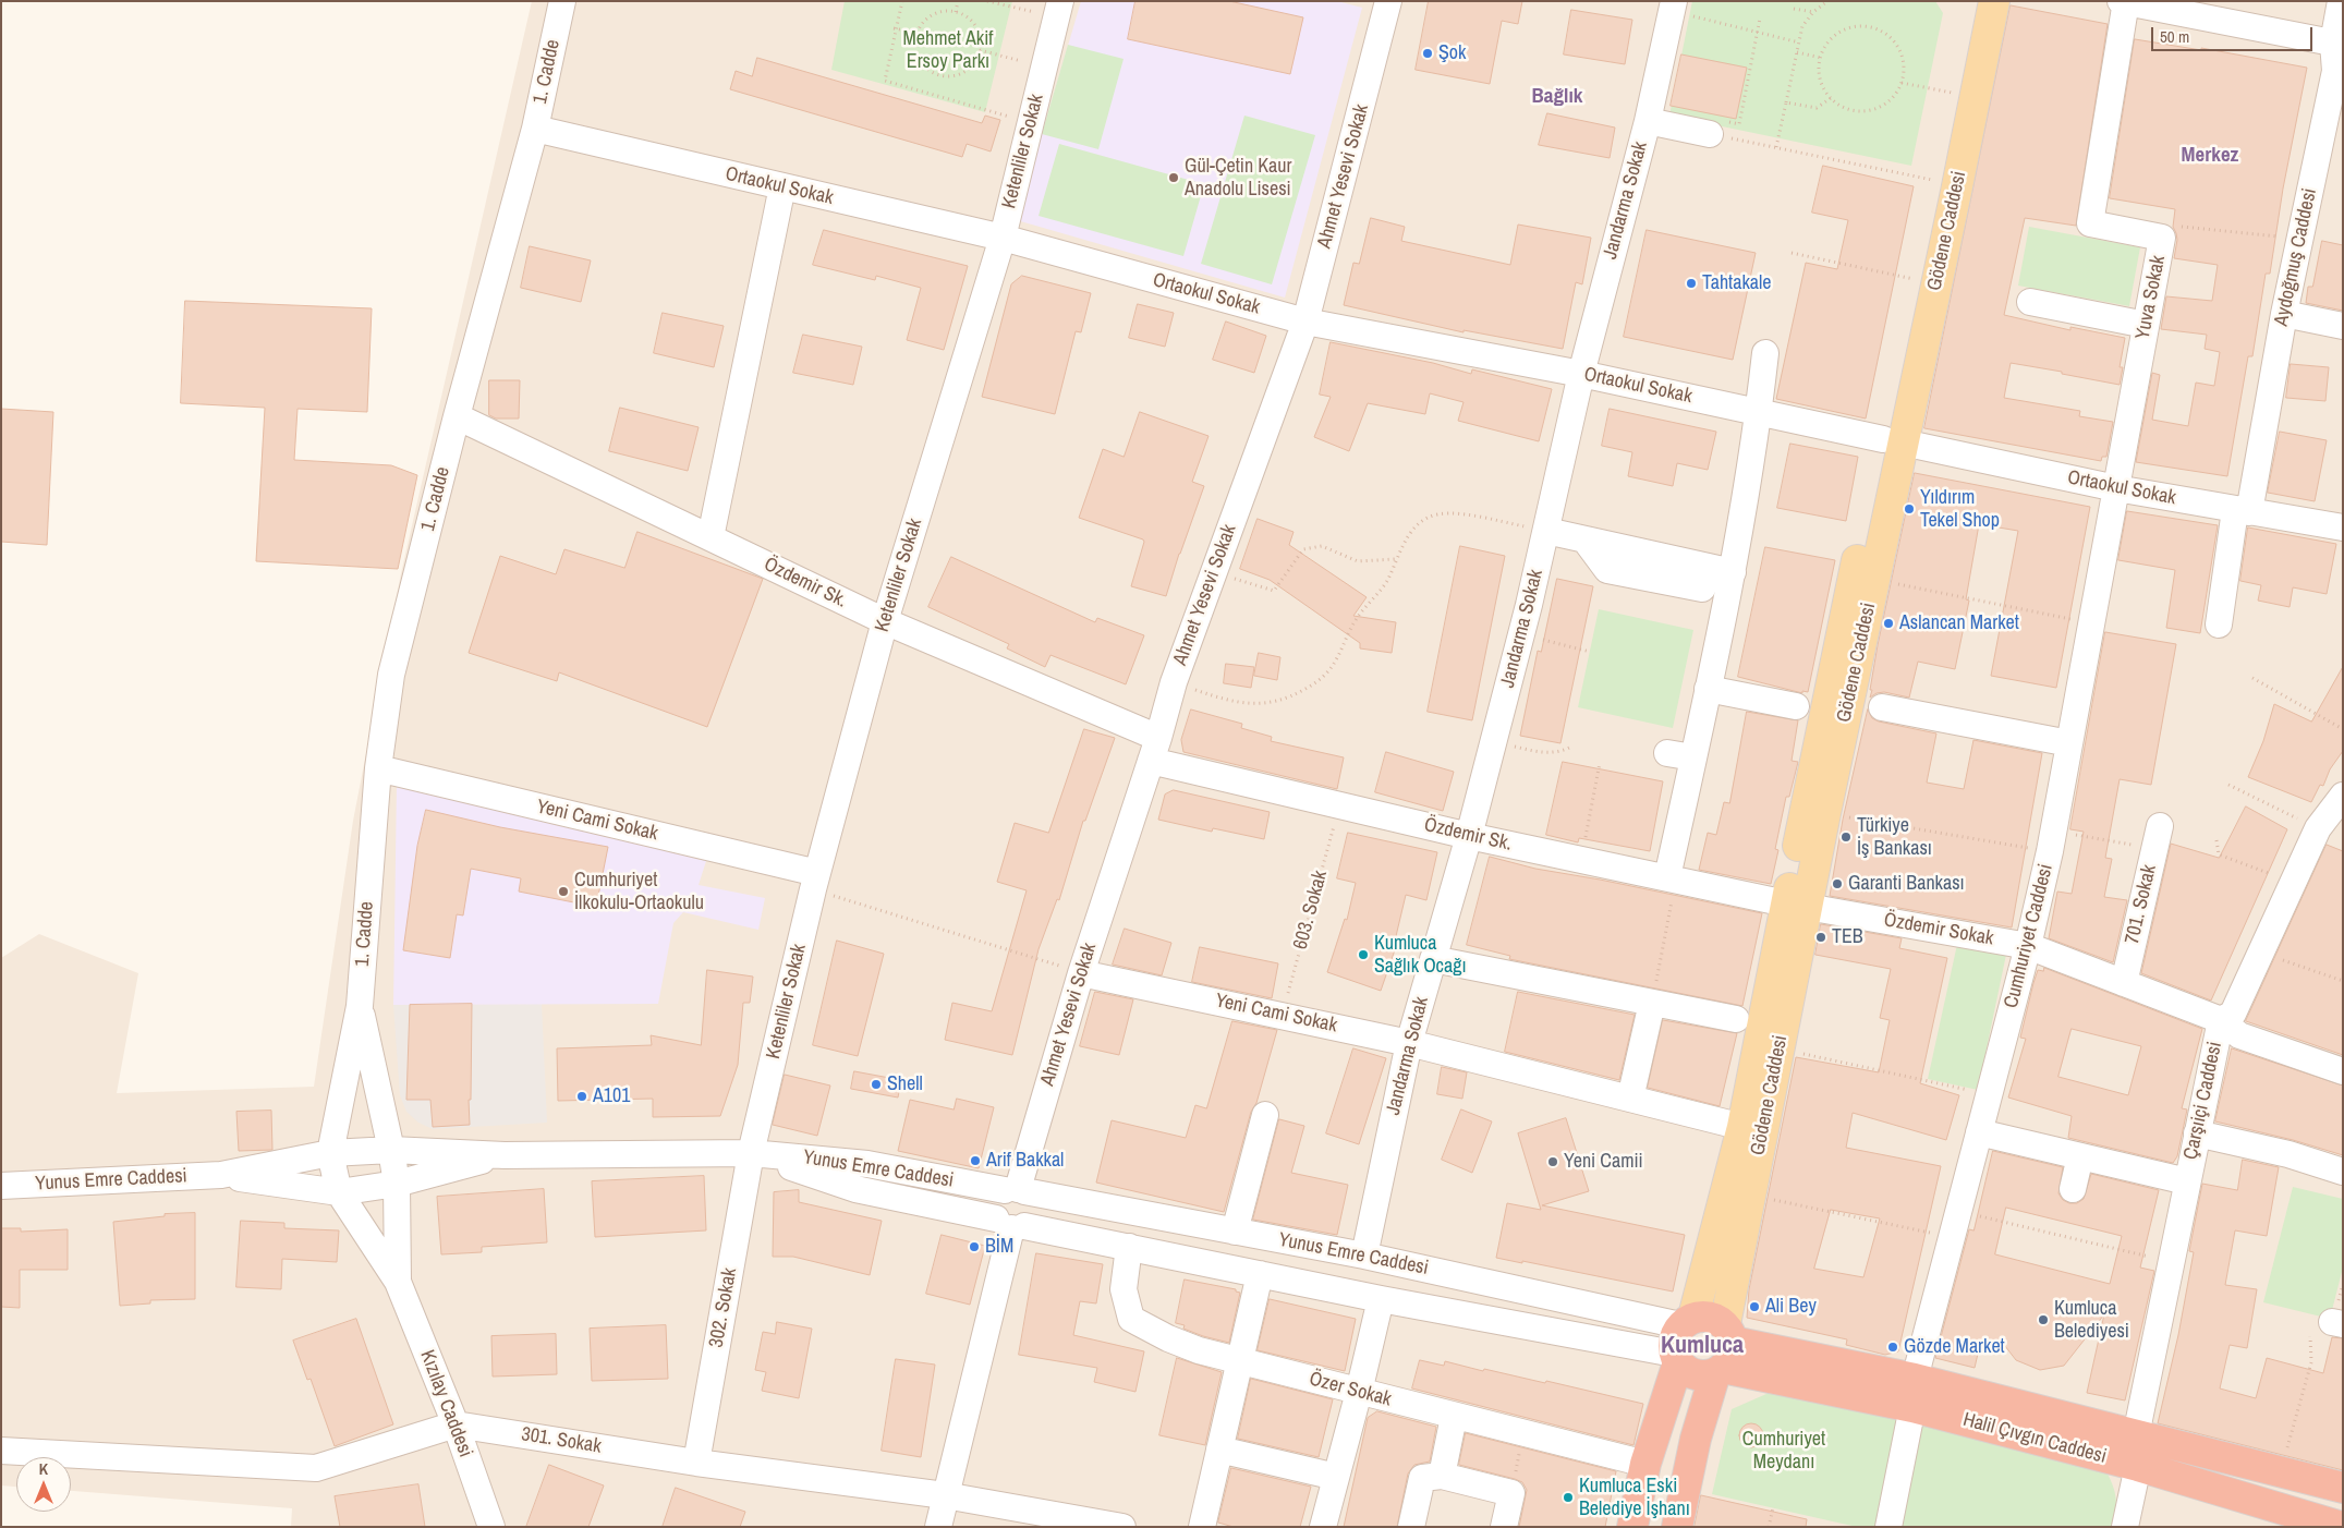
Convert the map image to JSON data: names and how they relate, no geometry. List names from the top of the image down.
{
  "streets": {
    "highway": ["Halil Çıvgın Caddesi"],
    "main road": ["Gödene Caddesi"],
    "street": [
      "1. Cadde",
      "Ketenliler Sokak",
      "Ahmet Yesevi Sokak",
      "Ortaokul Sokak",
      "Jandarma Sokak",
      "Aydoğmuş Caddesi",
      "Yuva Sokak",
      "Özdemir Sk.",
      "Yeni Cami Sokak",
      "701. Sokak",
      "Özdemir Sokak",
      "Cumhuriyet Caddesi",
      "Çarşıiçi Caddesi",
      "Yunus Emre Caddesi",
      "302. Sokak",
      "Özer Sokak",
      "Kızılay Caddesi",
      "301. Sokak"
    ],
    "path": ["603. Sokak"]
  },
  "crossings": [
    ["1. Cadde", "Ortaokul Sokak"],
    ["1. Cadde", "Özdemir Sk."],
    ["1. Cadde", "Yeni Cami Sokak"],
    ["1. Cadde", "Yunus Emre Caddesi"],
    ["1. Cadde", "Kızılay Caddesi"],
    ["Ketenliler Sokak", "Ortaokul Sokak"],
    ["Ketenliler Sokak", "Özdemir Sk."],
    ["Ketenliler Sokak", "Yeni Cami Sokak"],
    ["Ketenliler Sokak", "Yunus Emre Caddesi"],
    ["Ketenliler Sokak", "302. Sokak"],
    ["Ahmet Yesevi Sokak", "Ortaokul Sokak"],
    ["Ahmet Yesevi Sokak", "Özdemir Sk."],
    ["Ahmet Yesevi Sokak", "Yeni Cami Sokak"],
    ["Ahmet Yesevi Sokak", "Yunus Emre Caddesi"],
    ["Ortaokul Sokak", "Jandarma Sokak"],
    ["Ortaokul Sokak", "Gödene Caddesi"],
    ["Ortaokul Sokak", "Aydoğmuş Caddesi"],
    ["Ortaokul Sokak", "Yuva Sokak"],
    ["Ortaokul Sokak", "Cumhuriyet Caddesi"],
    ["Jandarma Sokak", "Özdemir Sk."],
    ["Jandarma Sokak", "Yeni Cami Sokak"],
    ["Jandarma Sokak", "Yunus Emre Caddesi"],
    ["Gödene Caddesi", "Özdemir Sk."],
    ["Gödene Caddesi", "Yeni Cami Sokak"],
    ["Gödene Caddesi", "Özdemir Sokak"],
    ["Gödene Caddesi", "Yunus Emre Caddesi"],
    ["Gödene Caddesi", "Halil Çıvgın Caddesi"],
    ["Yuva Sokak", "Cumhuriyet Caddesi"],
    ["Özdemir Sk.", "603. Sokak"],
    ["Özdemir Sk.", "Özdemir Sokak"],
    ["Yeni Cami Sokak", "603. Sokak"],
    ["701. Sokak", "Özdemir Sokak"],
    ["Özdemir Sokak", "Cumhuriyet Caddesi"],
    ["Özdemir Sokak", "Çarşıiçi Caddesi"],
    ["Cumhuriyet Caddesi", "Halil Çıvgın Caddesi"],
    ["Çarşıiçi Caddesi", "Halil Çıvgın Caddesi"],
    ["Yunus Emre Caddesi", "302. Sokak"],
    ["Yunus Emre Caddesi", "Özer Sokak"],
    ["Yunus Emre Caddesi", "Kızılay Caddesi"],
    ["Yunus Emre Caddesi", "Halil Çıvgın Caddesi"],
    ["302. Sokak", "301. Sokak"],
    ["Kızılay Caddesi", "301. Sokak"]
  ],
  "districts": ["Bağlık", "Merkez", "Kumluca"],
  "parks": ["Mehmet Akif Ersoy Parkı", "Cumhuriyet Meydanı"],
  "places": [
    "Şok",
    "Gül-Çetin Kaur Anadolu Lisesi",
    "Tahtakale",
    "Yıldırım Tekel Shop",
    "Aslancan Market",
    "Türkiye İş Bankası",
    "Garanti Bankası",
    "Cumhuriyet İlkokulu-Ortaokulu",
    "TEB",
    "Kumluca Sağlık Ocağı",
    "Shell",
    "A101",
    "Arif Bakkal",
    "Yeni Camii",
    "BİM",
    "Ali Bey",
    "Kumluca Belediyesi",
    "Gözde Market",
    "Kumluca Eski Belediye İşhanı"
  ],
  "scale_bar": "50 m",
  "north": "top"
}
